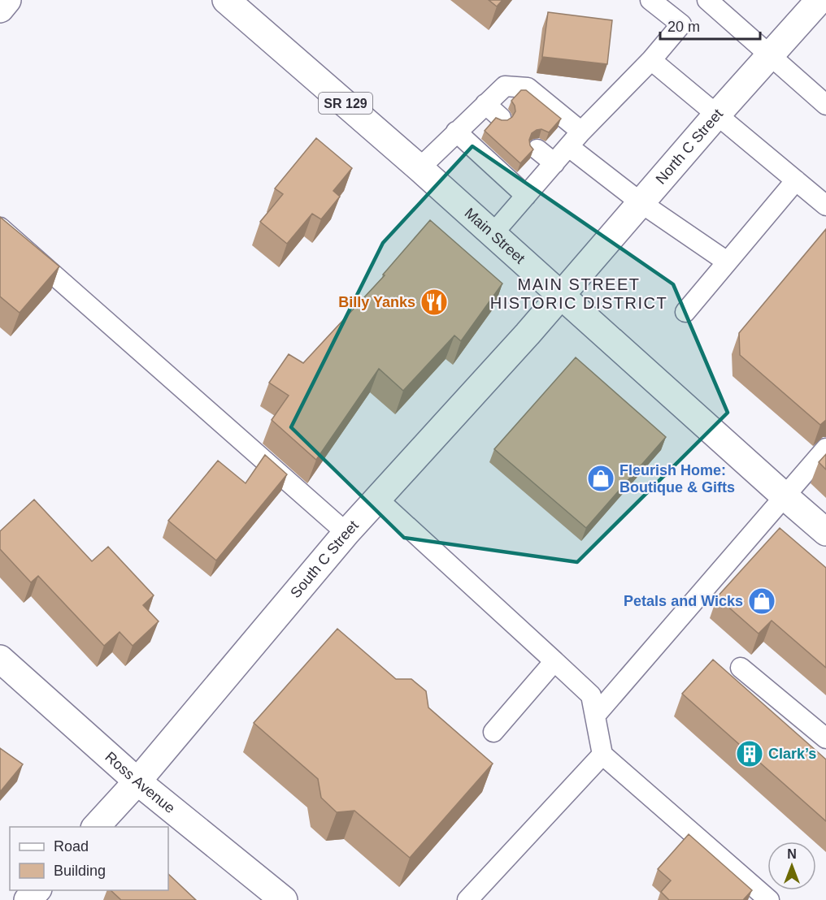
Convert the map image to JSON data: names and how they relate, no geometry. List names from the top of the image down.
{
  "streets": {
    "main road": [
      "SR 129",
      "North C Street",
      "Main Street",
      "South C Street",
      "Ross Avenue"
    ]
  },
  "crossings": [
    ["North C Street", "Main Street"],
    ["North C Street", "South C Street"],
    ["Main Street", "South C Street"],
    ["South C Street", "Ross Avenue"]
  ],
  "districts": ["MAIN STREET HISTORIC DISTRICT"],
  "places": {
    "restaurant": ["Billy Yanks"],
    "shop": ["Fleurish Home: Boutique & Gifts", "Petals and Wicks"],
    "building": ["Clark’s"]
  },
  "legend": ["Road", "Building"],
  "scale_bar": "20 m",
  "north": "top"
}
